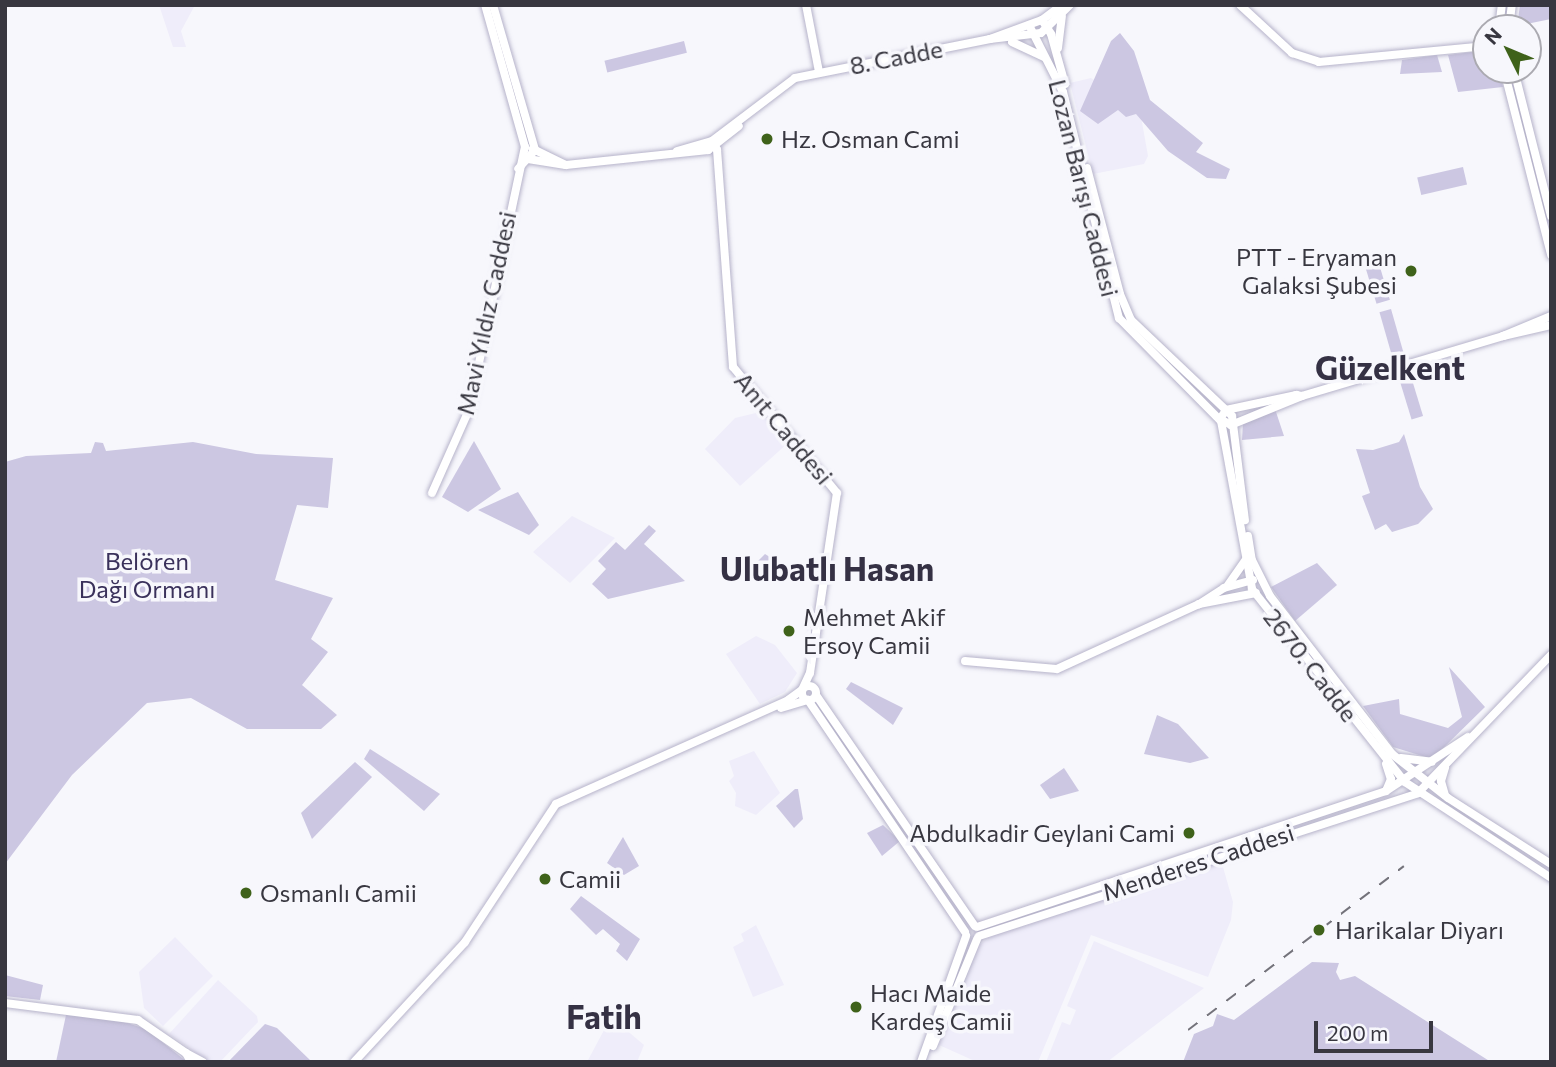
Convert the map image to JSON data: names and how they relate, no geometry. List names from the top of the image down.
{
  "streets": {
    "main road": [
      "8. Cadde",
      "Lozan Barışı Caddesi",
      "Mavi Yıldız Caddesi",
      "Anıt Caddesi",
      "2670. Cadde",
      "Menderes Caddesi"
    ]
  },
  "crossings": [
    ["8. Cadde", "Lozan Barışı Caddesi"],
    ["8. Cadde", "Anıt Caddesi"],
    ["Lozan Barışı Caddesi", "2670. Cadde"],
    ["2670. Cadde", "Menderes Caddesi"]
  ],
  "districts": ["Güzelkent", "Ulubatlı Hasan", "Fatih"],
  "parks": ["Belören Dağı Ormanı"],
  "places": [
    "Hz. Osman Cami",
    "PTT - Eryaman Galaksi Şubesi",
    "Mehmet Akif Ersoy Camii",
    "Abdulkadir Geylani Cami",
    "Camii",
    "Osmanlı Camii",
    "Harikalar Diyarı",
    "Hacı Maide Kardeş Camii"
  ],
  "scale_bar": "200 m",
  "north": "top left"
}
